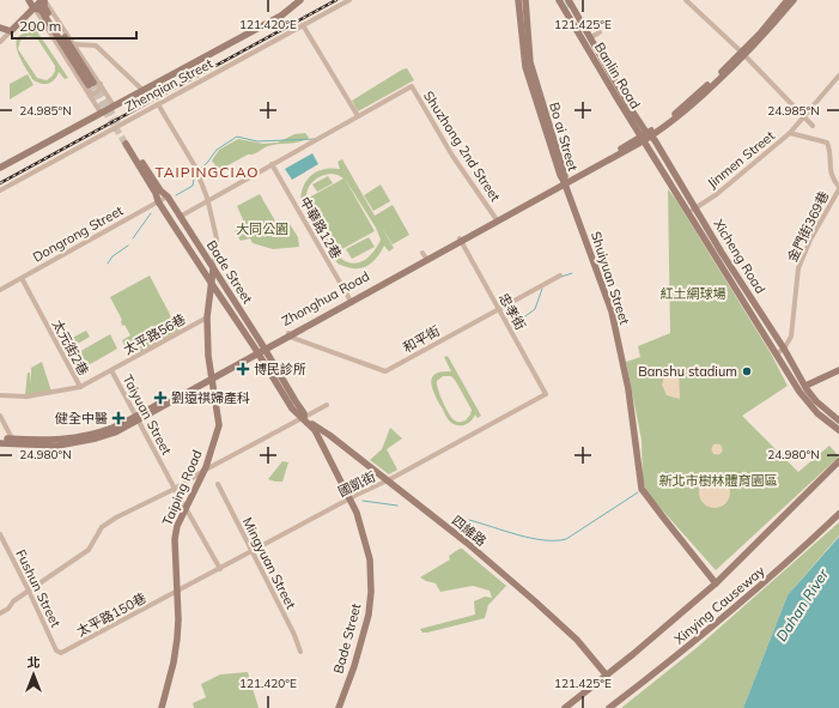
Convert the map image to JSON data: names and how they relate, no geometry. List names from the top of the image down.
{
  "streets": {
    "street": [
      "Banlin Road",
      "Zhenqian Street",
      "Bo ai Street",
      "Shuzhong 2nd Street",
      "Jinmen Street",
      "金門街369巷",
      "中華路12巷",
      "Dongrong Street",
      "Xicheng Road",
      "Bade Street",
      "Shuiyuan Street",
      "Zhonghua Road",
      "忠孝街",
      "太平路56巷",
      "和平街",
      "太元街2巷",
      "Taiyuan Street",
      "國凱街",
      "Taiping Road",
      "四維路",
      "Mingyuan Street",
      "Fushun Street",
      "Xinying Causeway",
      "太平路150巷"
    ]
  },
  "crossings": [
    ["Banlin Road", "Xicheng Road"],
    ["Banlin Road", "Zhonghua Road"],
    ["Zhenqian Street", "Taiping Road"],
    ["Bo ai Street", "Shuiyuan Street"],
    ["Bo ai Street", "Zhonghua Road"],
    ["Shuzhong 2nd Street", "Zhonghua Road"],
    ["Jinmen Street", "金門街369巷"],
    ["Jinmen Street", "Xicheng Road"],
    ["金門街369巷", "Xicheng Road"],
    ["中華路12巷", "Zhonghua Road"],
    ["Dongrong Street", "Bade Street"],
    ["Dongrong Street", "太元街2巷"],
    ["Xicheng Road", "Zhonghua Road"],
    ["Bade Street", "Zhonghua Road"],
    ["Bade Street", "國凱街"],
    ["Bade Street", "Taiping Road"],
    ["Bade Street", "四維路"],
    ["Shuiyuan Street", "Zhonghua Road"],
    ["Zhonghua Road", "忠孝街"],
    ["Zhonghua Road", "和平街"],
    ["Zhonghua Road", "Taiyuan Street"],
    ["Zhonghua Road", "Taiping Road"],
    ["忠孝街", "和平街"],
    ["忠孝街", "國凱街"],
    ["太平路56巷", "太元街2巷"],
    ["太平路56巷", "Taiyuan Street"],
    ["太平路56巷", "Taiping Road"],
    ["太元街2巷", "Taiyuan Street"],
    ["Taiyuan Street", "國凱街"],
    ["Taiyuan Street", "Taiping Road"],
    ["國凱街", "Taiping Road"],
    ["國凱街", "四維路"],
    ["國凱街", "Mingyuan Street"],
    ["國凱街", "太平路150巷"],
    ["Taiping Road", "太平路150巷"],
    ["Fushun Street", "太平路150巷"]
  ],
  "districts": ["TAIPINGCIAO"],
  "water": ["Dahan River"],
  "parks": ["大同公園", "紅土網球場", "新北市樹林體育園區"],
  "places": {
    "health": ["博民診所", "劉遠祺婦產科", "健全中醫"],
    "other": ["Banshu stadium"]
  },
  "scale_bar": "200 m",
  "north": "top",
  "coordinates": [
    "121.420°E",
    "121.425°E",
    "24.985°N",
    "24.980°N"
  ]
}
